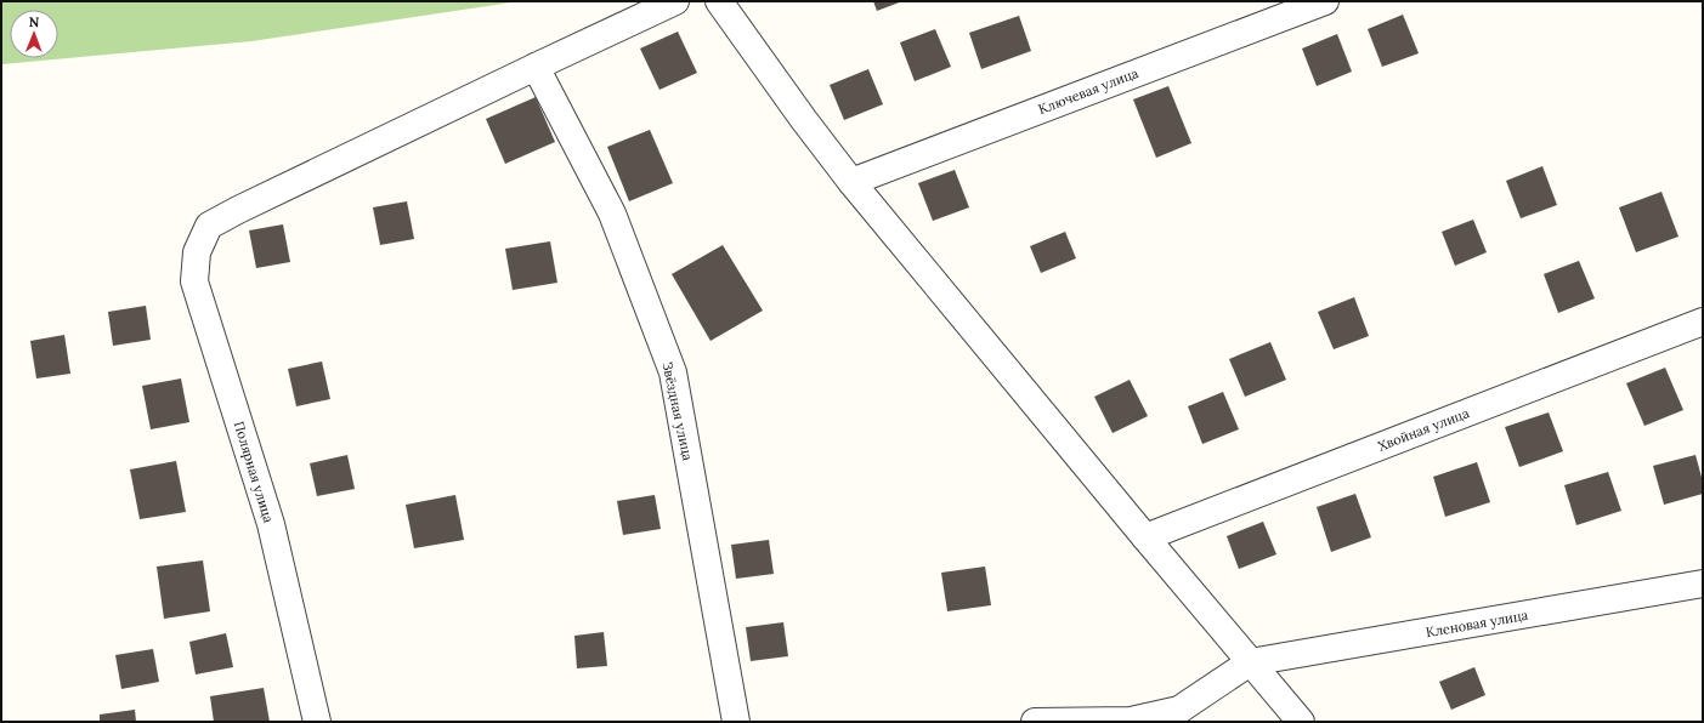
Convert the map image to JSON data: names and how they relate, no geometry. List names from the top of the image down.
{
  "streets": {
    "street": [
      "Ключевая улица",
      "Звёздная улица",
      "Хвойная улица",
      "Полярная улица",
      "Кленовая улица"
    ]
  },
  "crossings": [
    ["Звёздная улица", "Полярная улица"]
  ],
  "north": "top"
}
